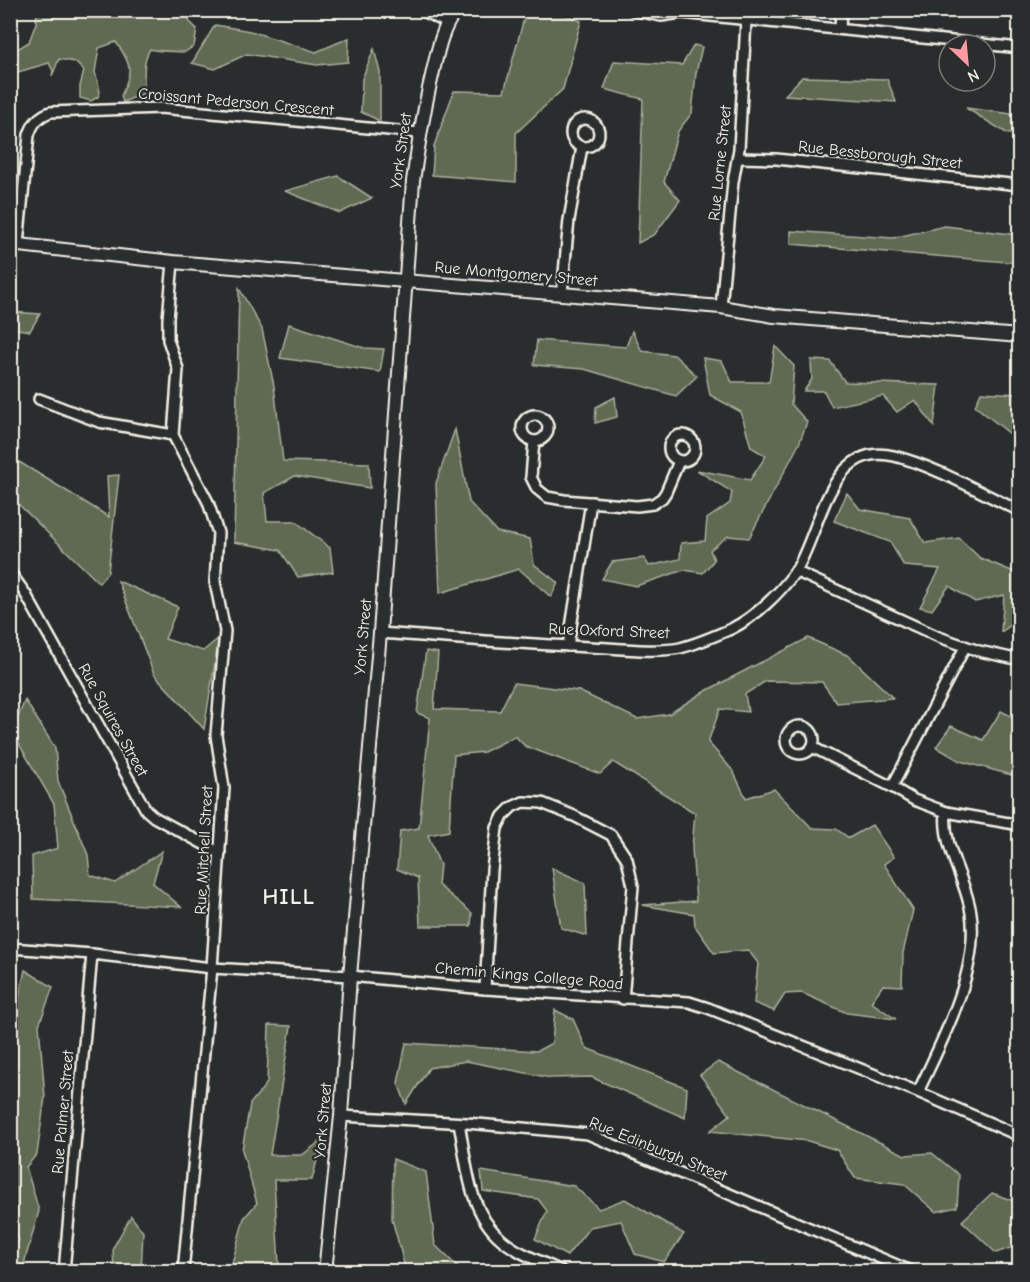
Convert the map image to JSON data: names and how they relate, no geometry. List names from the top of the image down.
{
  "streets": {
    "street": [
      "Croissant Pederson Crescent",
      "York Street",
      "Rue Bessborough Street",
      "Rue Lorne Street",
      "Rue Montgomery Street",
      "Rue Oxford Street",
      "Rue Squires Street",
      "Rue Mitchell Street",
      "Chemin Kings College Road",
      "Rue Palmer Street",
      "Rue Edinburgh Street"
    ]
  },
  "crossings": [
    ["Croissant Pederson Crescent", "York Street"],
    ["Croissant Pederson Crescent", "Rue Montgomery Street"],
    ["York Street", "Rue Montgomery Street"],
    ["York Street", "Rue Oxford Street"],
    ["York Street", "Chemin Kings College Road"],
    ["York Street", "Rue Edinburgh Street"],
    ["Rue Bessborough Street", "Rue Lorne Street"],
    ["Rue Lorne Street", "Rue Montgomery Street"],
    ["Rue Squires Street", "Rue Mitchell Street"],
    ["Rue Mitchell Street", "Chemin Kings College Road"],
    ["Chemin Kings College Road", "Rue Palmer Street"]
  ],
  "districts": ["HILL"],
  "north": "bottom right"
}
